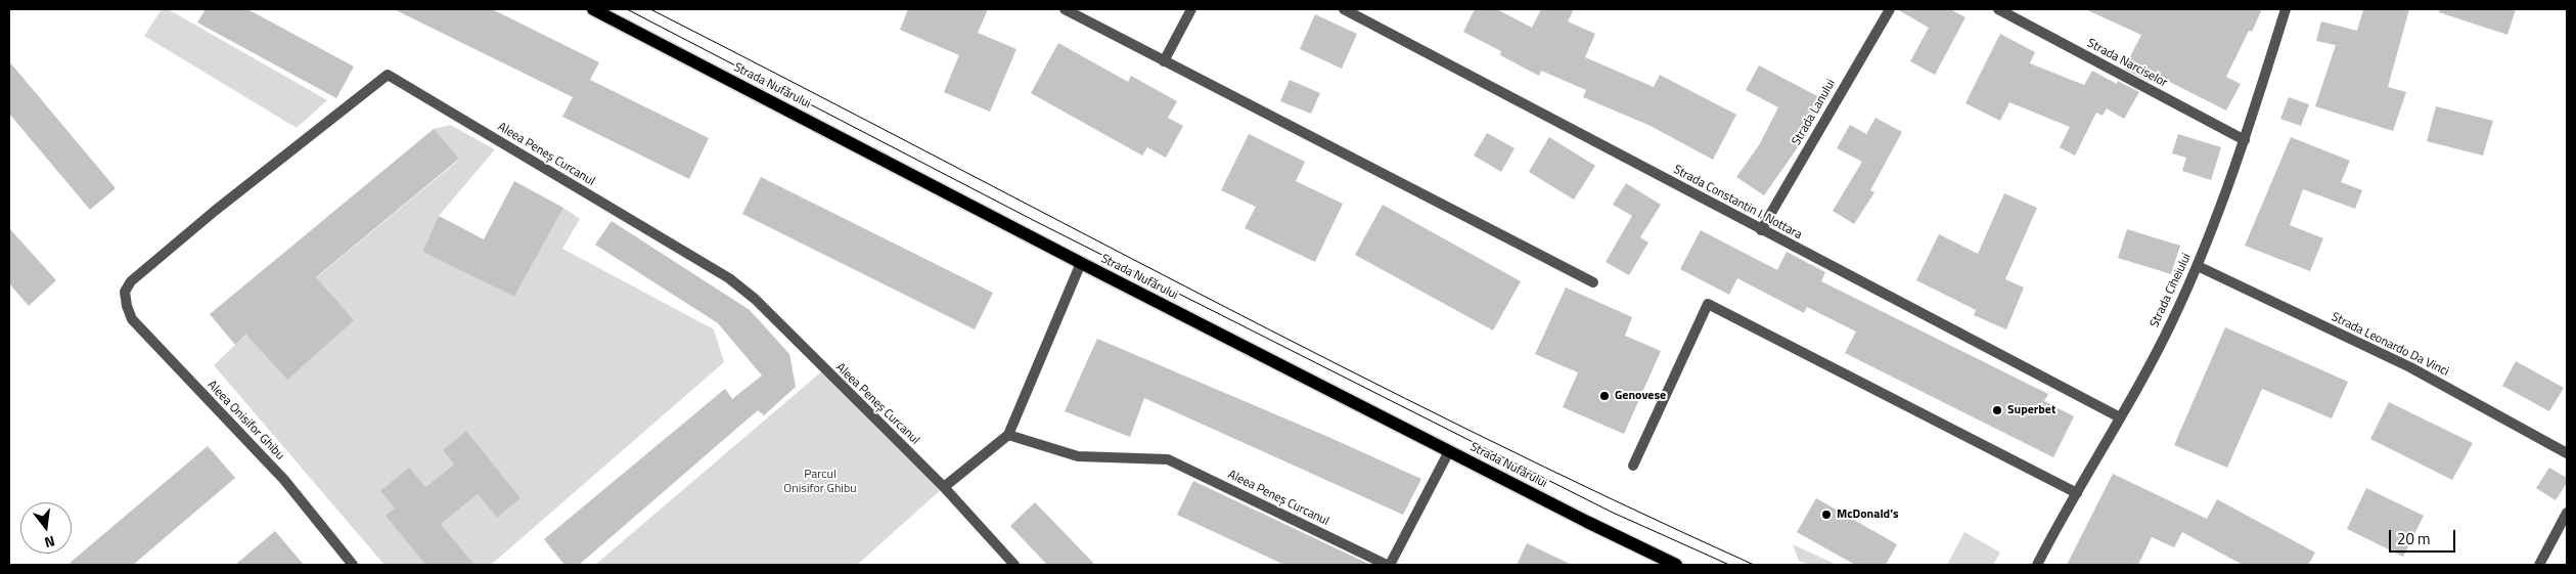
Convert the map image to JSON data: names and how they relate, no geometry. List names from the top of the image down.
{
  "streets": {
    "main road": ["Strada Nufărului"],
    "street": [
      "Strada Narciselor",
      "Strada Lanului",
      "Aleea Peneș Curcanul",
      "Strada Constantin I. Nottara",
      "Strada Ciheiului",
      "Strada Leonardo Da Vinci",
      "Aleea Onisifor Ghibu"
    ]
  },
  "crossings": [
    ["Strada Narciselor", "Strada Ciheiului"],
    ["Strada Lanului", "Strada Constantin I. Nottara"],
    ["Aleea Peneș Curcanul", "Aleea Onisifor Ghibu"],
    ["Strada Constantin I. Nottara", "Strada Ciheiului"],
    ["Strada Ciheiului", "Strada Leonardo Da Vinci"]
  ],
  "parks": ["Parcul Onisifor Ghibu"],
  "places": ["Genovese", "Superbet", "McDonald's"],
  "scale_bar": "20 m",
  "north": "bottom"
}
